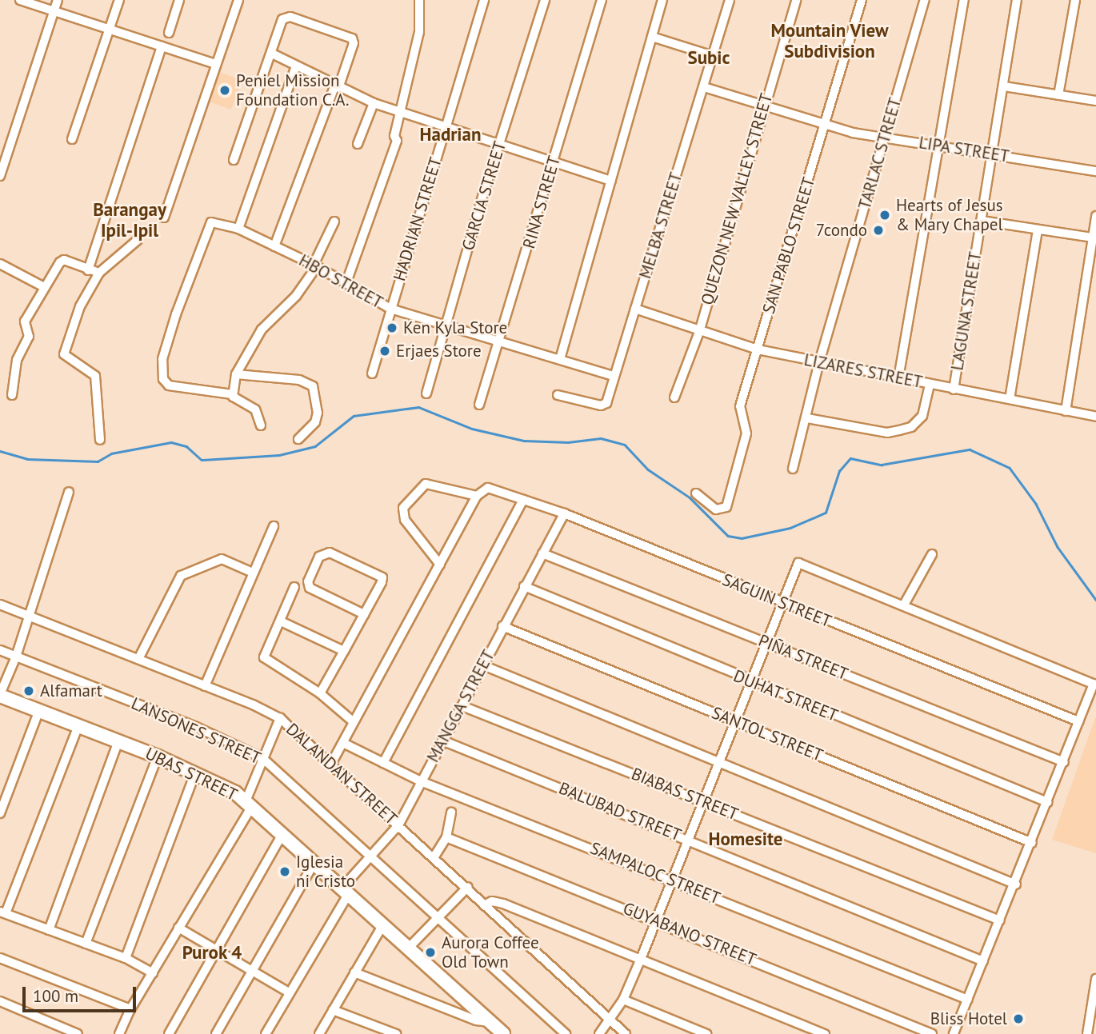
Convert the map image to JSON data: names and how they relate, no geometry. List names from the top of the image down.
{
  "streets": {
    "street": [
      "LIPA STREET",
      "TARLAC STREET",
      "GARCIA STREET",
      "QUEZON NEW VALLEY STREET",
      "RINA STREET",
      "HADRIAN STREET",
      "MELBA STREET",
      "SAN PABLO STREET",
      "HBO STREET",
      "LAGUNA STREET",
      "LIZARES STREET",
      "SAGUIN STREET",
      "PIÑA STREET",
      "DUHAT STREET",
      "MANGGA STREET",
      "LANSONES STREET",
      "SANTOL STREET",
      "UBAS STREET",
      "DALANDAN STREET",
      "BIABAS STREET",
      "BALUBAD STREET",
      "SAMPALOC STREET",
      "GUYABANO STREET"
    ]
  },
  "crossings": [
    ["LIPA STREET", "TARLAC STREET"],
    ["LIPA STREET", "QUEZON NEW VALLEY STREET"],
    ["LIPA STREET", "MELBA STREET"],
    ["LIPA STREET", "SAN PABLO STREET"],
    ["LIPA STREET", "LAGUNA STREET"],
    ["TARLAC STREET", "LIZARES STREET"],
    ["GARCIA STREET", "HBO STREET"],
    ["QUEZON NEW VALLEY STREET", "LIZARES STREET"],
    ["RINA STREET", "HBO STREET"],
    ["HADRIAN STREET", "HBO STREET"],
    ["MELBA STREET", "HBO STREET"],
    ["MELBA STREET", "LIZARES STREET"],
    ["SAN PABLO STREET", "LIZARES STREET"],
    ["LAGUNA STREET", "LIZARES STREET"],
    ["SAGUIN STREET", "MANGGA STREET"],
    ["PIÑA STREET", "MANGGA STREET"],
    ["DUHAT STREET", "MANGGA STREET"],
    ["MANGGA STREET", "LANSONES STREET"],
    ["MANGGA STREET", "SANTOL STREET"],
    ["MANGGA STREET", "UBAS STREET"],
    ["MANGGA STREET", "DALANDAN STREET"],
    ["MANGGA STREET", "BIABAS STREET"],
    ["MANGGA STREET", "BALUBAD STREET"],
    ["MANGGA STREET", "SAMPALOC STREET"]
  ],
  "districts": [
    "Mountain View Subdivision",
    "Subic",
    "Hadrian",
    "Barangay Ipil-Ipil",
    "Homesite",
    "Purok 4"
  ],
  "places": [
    "Peniel Mission Foundation C.A.",
    "Hearts of Jesus & Mary Chapel",
    "7condo",
    "Ken Kyla Store",
    "Erjaes Store",
    "Alfamart",
    "Iglesia ni Cristo",
    "Aurora Coffee Old Town",
    "Bliss Hotel"
  ],
  "scale_bar": "100 m"
}
